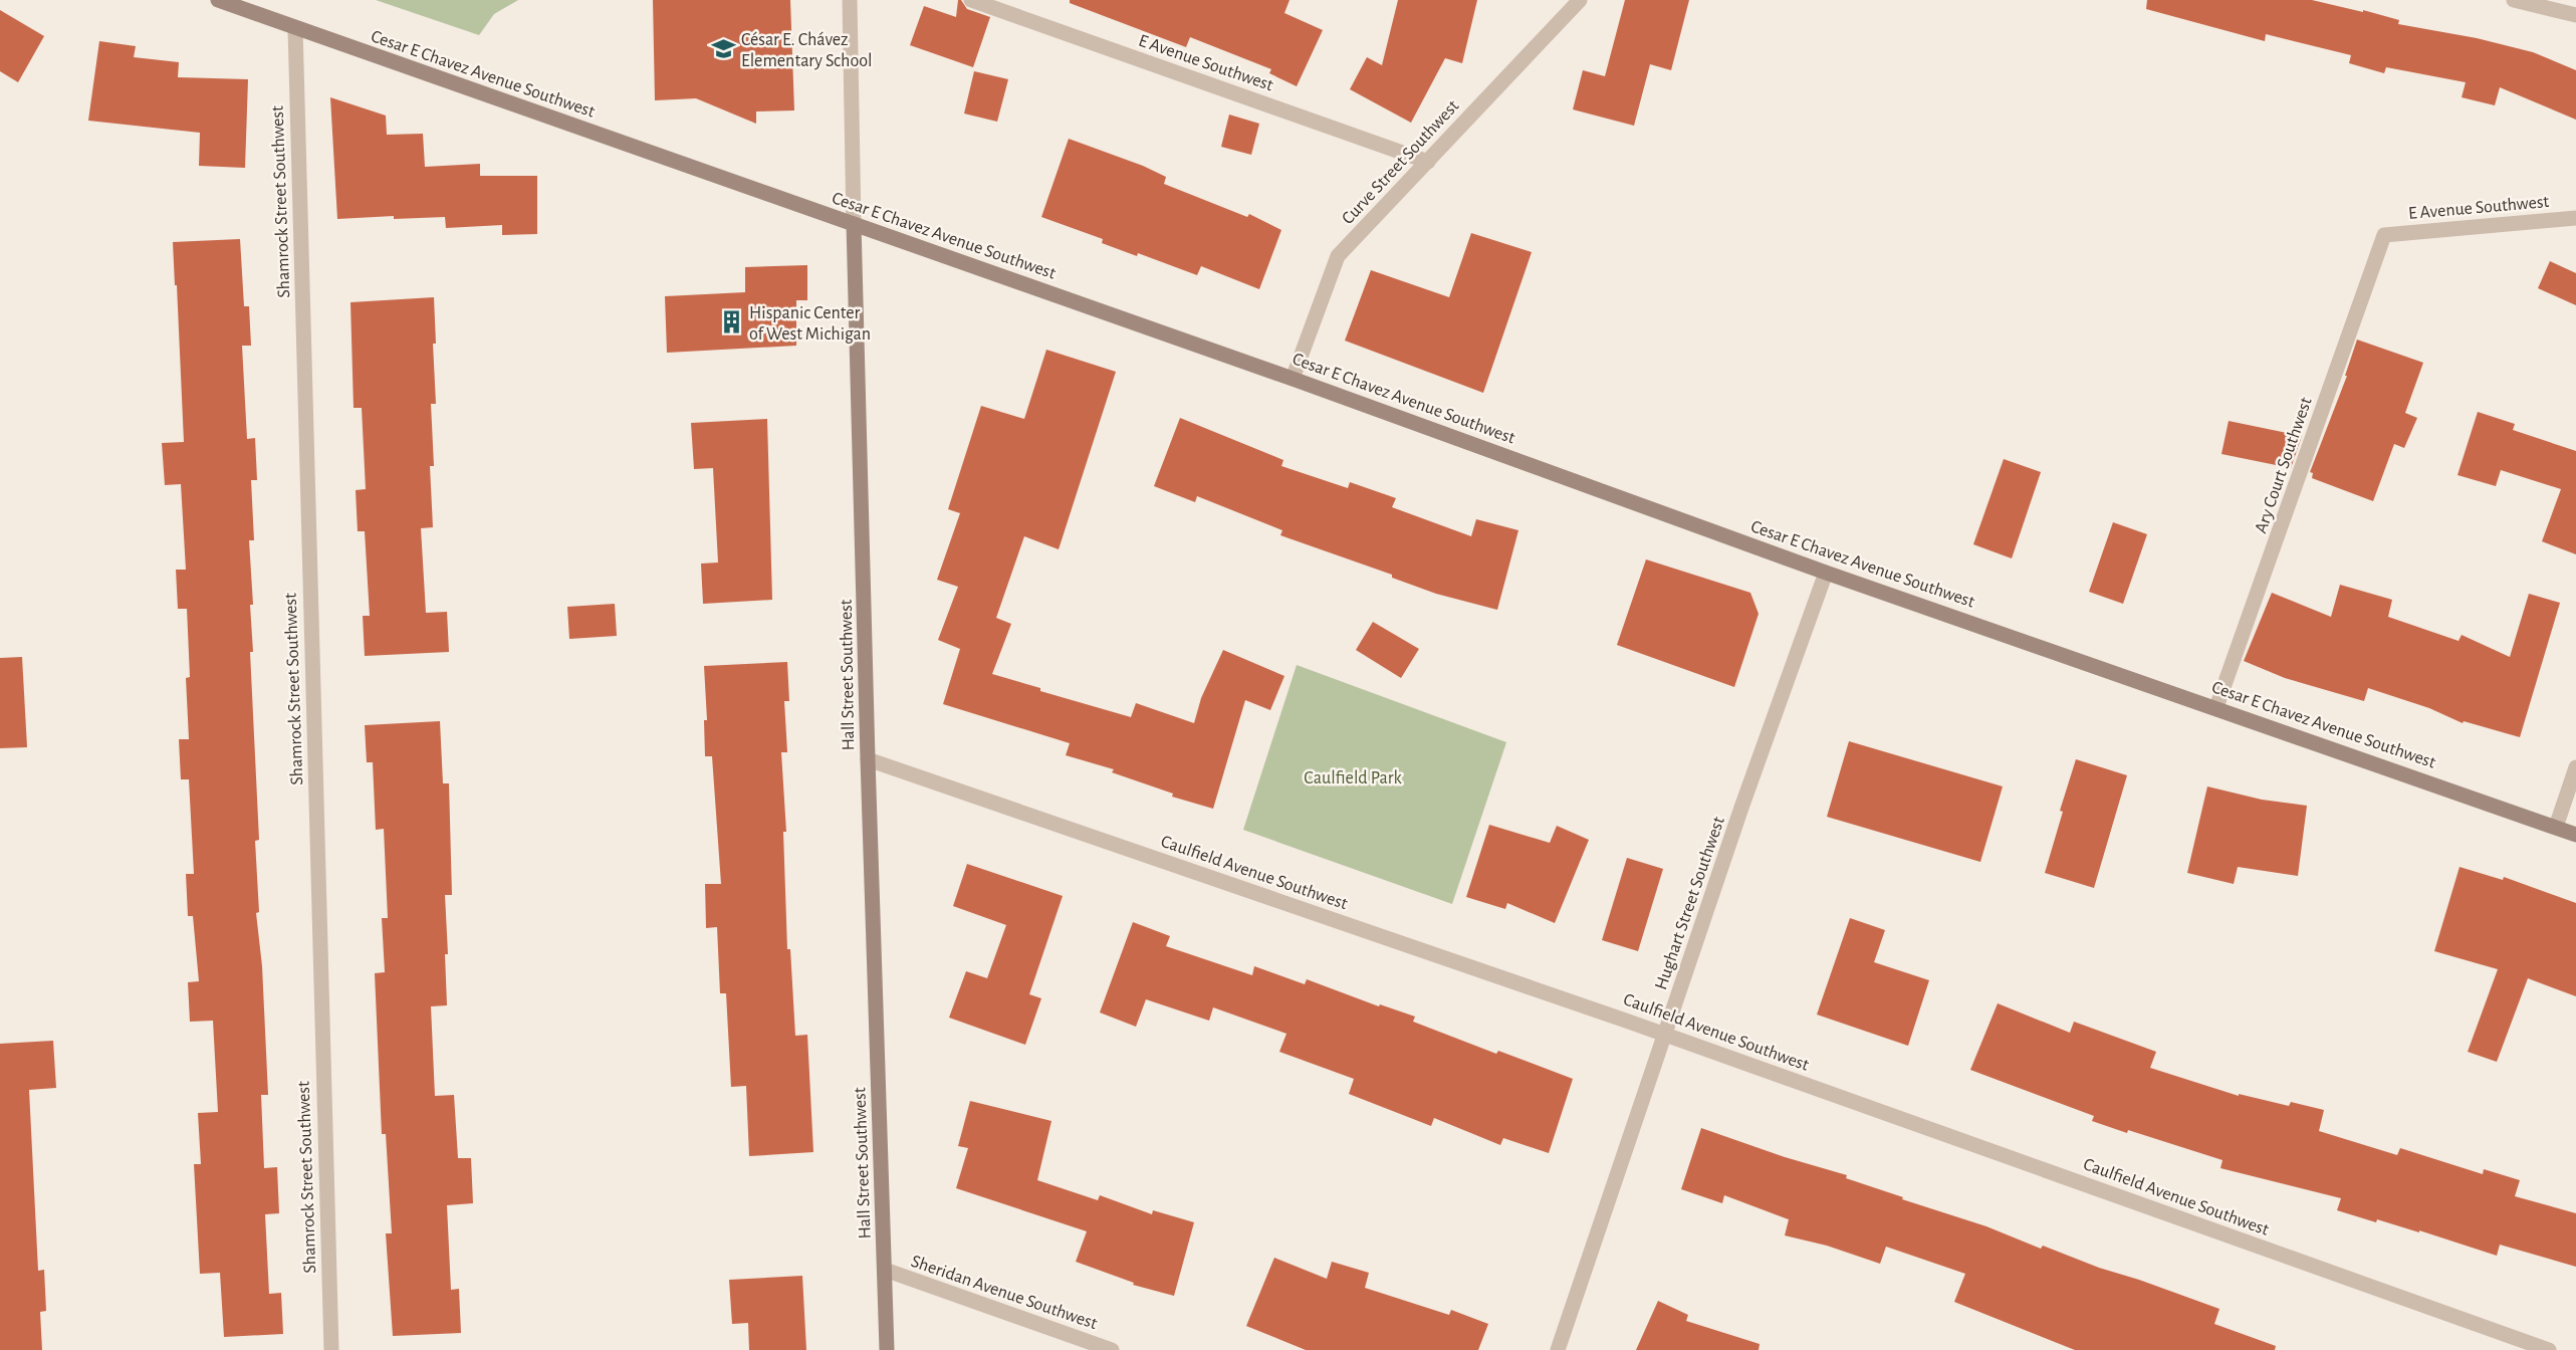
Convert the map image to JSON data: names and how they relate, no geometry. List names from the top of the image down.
{
  "streets": {
    "main road": ["Cesar E Chavez Avenue Southwest", "Hall Street Southwest"],
    "street": [
      "E Avenue Southwest",
      "Curve Street Southwest",
      "Shamrock Street Southwest",
      "Ary Court Southwest",
      "Caulfield Avenue Southwest",
      "Hughart Street Southwest",
      "Sheridan Avenue Southwest"
    ]
  },
  "crossings": [
    ["E Avenue Southwest", "Curve Street Southwest"],
    ["E Avenue Southwest", "Ary Court Southwest"],
    ["Cesar E Chavez Avenue Southwest", "Curve Street Southwest"],
    ["Cesar E Chavez Avenue Southwest", "Shamrock Street Southwest"],
    ["Cesar E Chavez Avenue Southwest", "Ary Court Southwest"],
    ["Cesar E Chavez Avenue Southwest", "Hall Street Southwest"],
    ["Cesar E Chavez Avenue Southwest", "Hughart Street Southwest"],
    ["Hall Street Southwest", "Caulfield Avenue Southwest"],
    ["Hall Street Southwest", "Sheridan Avenue Southwest"],
    ["Caulfield Avenue Southwest", "Hughart Street Southwest"]
  ],
  "parks": ["Caulfield Park"],
  "places": {
    "school or university": ["César E. Chávez Elementary School"],
    "building": ["Hispanic Center of West Michigan"]
  }
}
